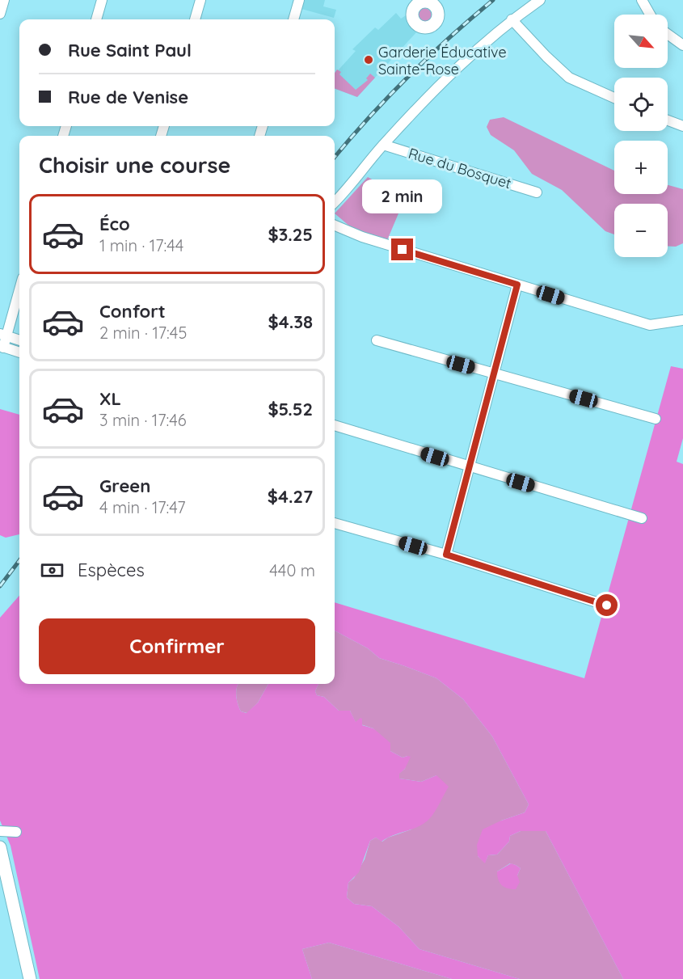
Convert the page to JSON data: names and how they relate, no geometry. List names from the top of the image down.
{
  "streets": {
    "street": ["Rue du Bosquet"]
  },
  "places": ["Garderie Éducative Sainte-Rose"],
  "north": "bottom right",
  "page": {
    "map_buttons": ["+", "−"],
    "banner": ["Rue Saint Paul", "Rue de Venise"],
    "heading": "Choisir une course",
    "bubble": "2 min",
    "list": [
      {
        "name": "Éco",
        "note": "1 min · 17:44",
        "value": "$3.25"
      },
      {
        "name": "Confort",
        "note": "2 min · 17:45",
        "value": "$4.38"
      },
      {
        "name": "XL",
        "note": "3 min · 17:46",
        "value": "$5.52"
      },
      {
        "name": "Green",
        "note": "4 min · 17:47",
        "value": "$4.27"
      }
    ],
    "pay": ["Espèces", "440 m"],
    "buttons": "Confirmer"
  }
}
